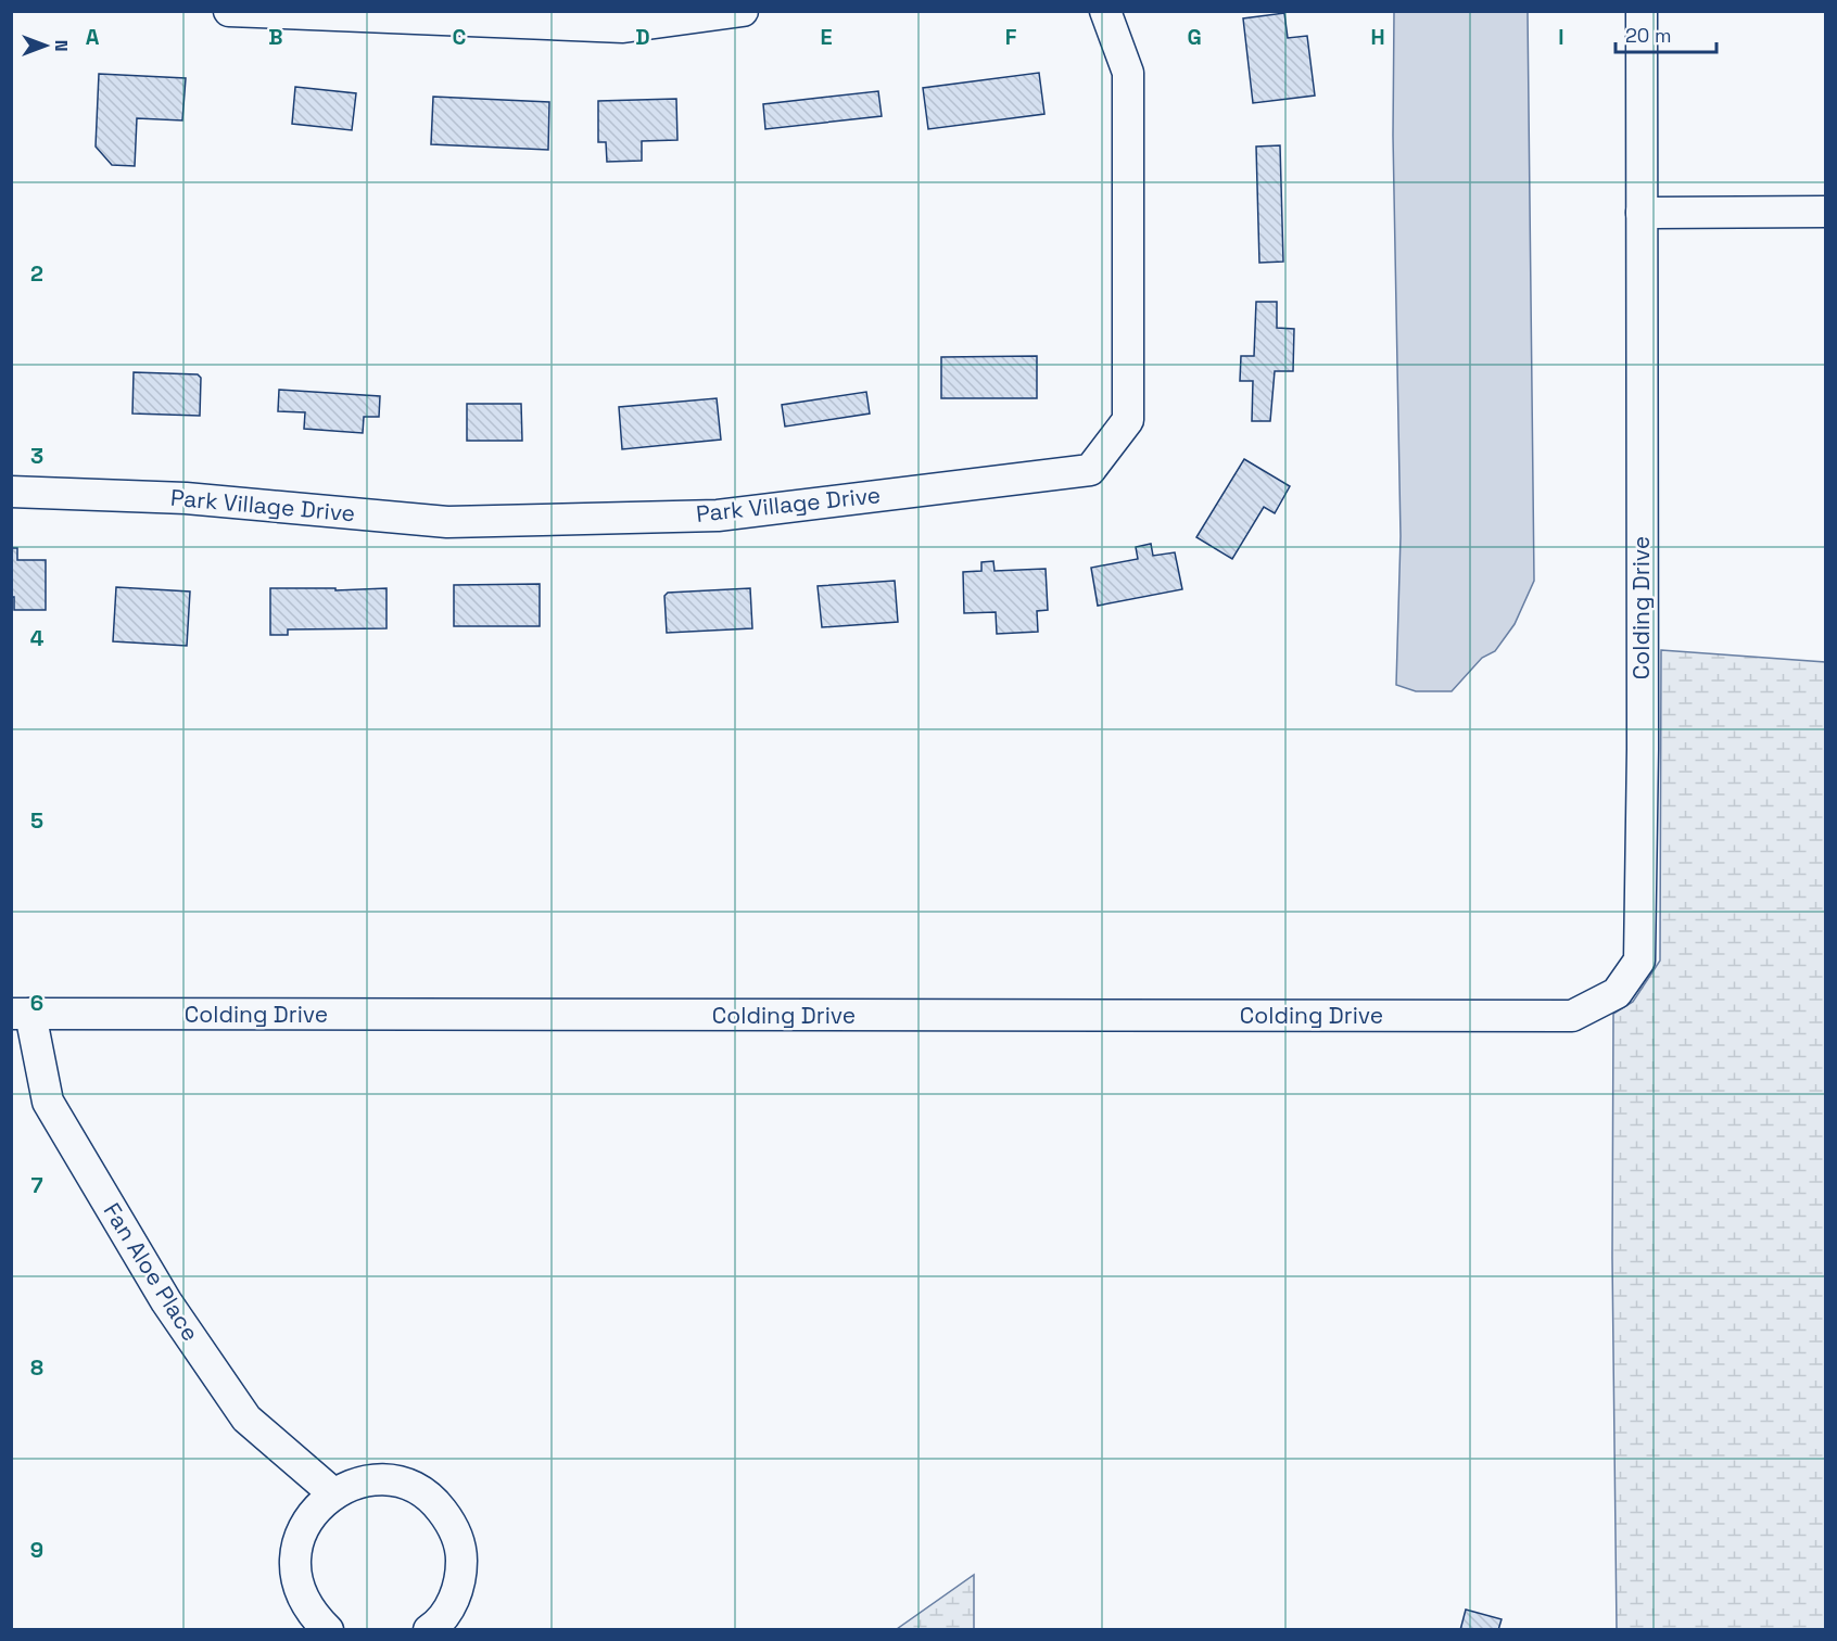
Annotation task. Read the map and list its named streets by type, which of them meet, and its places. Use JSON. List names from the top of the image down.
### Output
{
  "streets": {
    "street": ["Park Village Drive", "Colding Drive", "Fan Aloe Place"]
  },
  "crossings": [
    ["Colding Drive", "Fan Aloe Place"]
  ],
  "scale_bar": "20 m",
  "north": "right",
  "grid": {
    "columns": [
      "A",
      "B",
      "C",
      "D",
      "E",
      "F",
      "G",
      "H",
      "I"
    ],
    "rows": [
      "2",
      "3",
      "4",
      "5",
      "6",
      "7",
      "8",
      "9"
    ]
  }
}
